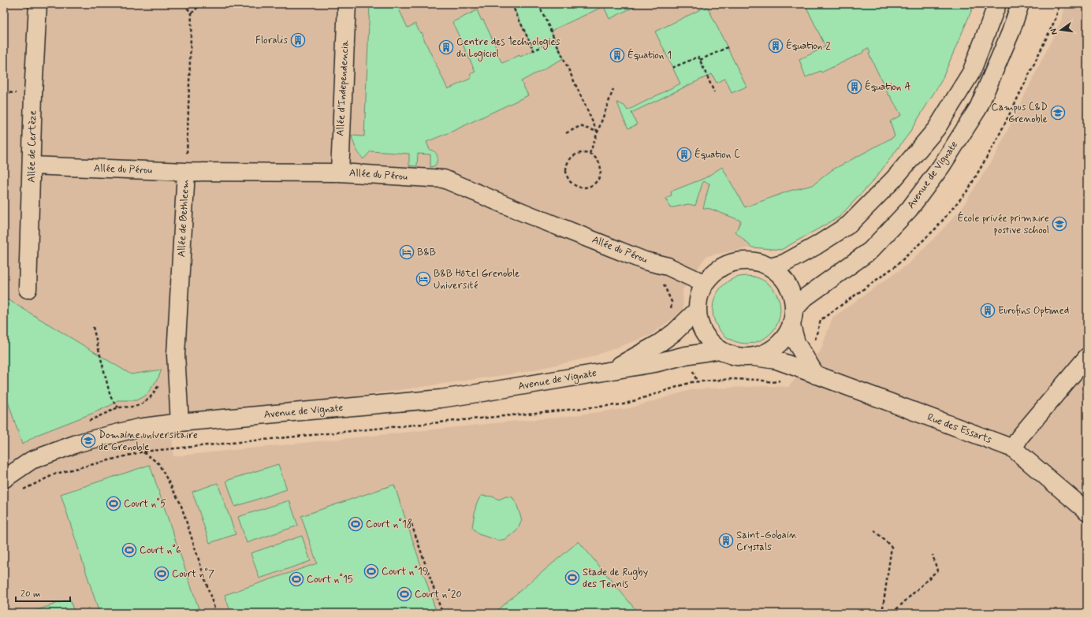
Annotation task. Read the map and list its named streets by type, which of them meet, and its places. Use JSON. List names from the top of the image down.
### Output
{
  "streets": {
    "street": [
      "Allée d'Independencia",
      "Allée de Certèze",
      "Allée du Pérou",
      "Avenue de Vignate",
      "Allée de Bethleem",
      "Rue des Essarts"
    ]
  },
  "crossings": [
    ["Allée d'Independencia", "Allée du Pérou"],
    ["Allée de Certèze", "Allée du Pérou"],
    ["Allée du Pérou", "Avenue de Vignate"],
    ["Allée du Pérou", "Allée de Bethleem"],
    ["Allée du Pérou", "Rue des Essarts"],
    ["Avenue de Vignate", "Allée de Bethleem"],
    ["Avenue de Vignate", "Rue des Essarts"]
  ],
  "places": {
    "building": [
      "Floralis",
      "Équation 2",
      "Centre des Technologies du Logiciel",
      "Équation 1",
      "Équation A",
      "Équation C",
      "Eurofins Optimed",
      "Saint-Gobain Crystals"
    ],
    "school or university": ["Campus C&D Grenoble", "École privée primaire postive school", "Domaine universitaire de Grenoble"],
    "hotel": ["B&B", "B&B Hôtel Grenoble Université"],
    "sports": [
      "Court n°5",
      "Court n°18",
      "Court n°6",
      "Court n°19",
      "Court n°7",
      "Stade de Rugby des Tennis",
      "Court n°15",
      "Court n°20"
    ]
  },
  "scale_bar": "20 m",
  "north": "left"
}
